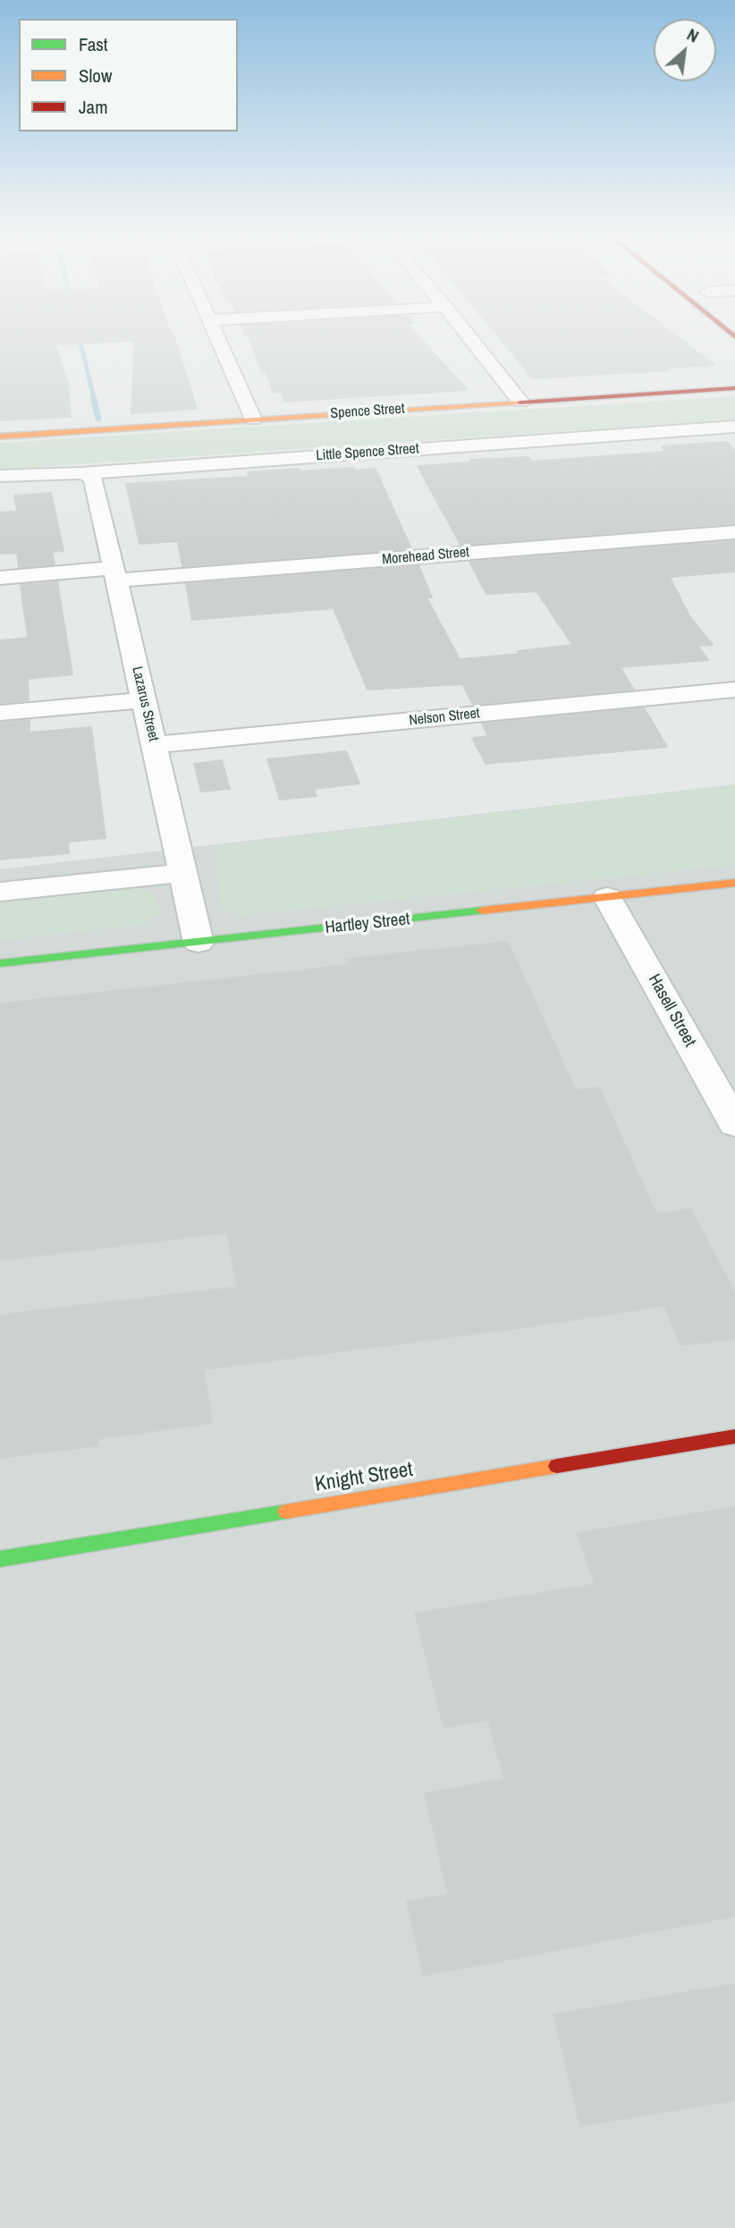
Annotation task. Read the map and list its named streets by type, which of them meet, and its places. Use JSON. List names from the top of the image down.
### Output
{
  "streets": {
    "street": [
      "Spence Street",
      "Little Spence Street",
      "Morehead Street",
      "Lazarus Street",
      "Nelson Street",
      "Hartley Street",
      "Hasell Street",
      "Knight Street"
    ]
  },
  "crossings": [
    ["Little Spence Street", "Lazarus Street"],
    ["Morehead Street", "Lazarus Street"],
    ["Lazarus Street", "Nelson Street"],
    ["Lazarus Street", "Hartley Street"],
    ["Hartley Street", "Hasell Street"]
  ],
  "legend": ["Fast", "Slow", "Jam"],
  "north": "top right"
}
